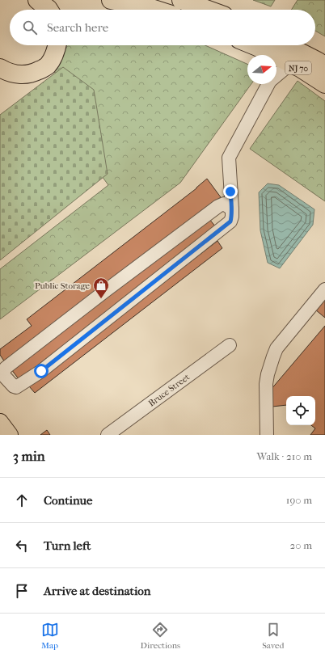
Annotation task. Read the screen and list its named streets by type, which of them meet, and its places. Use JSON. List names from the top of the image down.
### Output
{
  "streets": {
    "highway": ["NJ 70"],
    "street": ["Bruce Street"]
  },
  "places": {
    "shop": ["Public Storage"]
  },
  "north": "right",
  "page": {
    "search": "Search here",
    "heading": ["3 min", "Walk · 210 m"],
    "list": [
      ["Continue", "190 m"],
      ["Turn left", "20 m"],
      "Arrive at destination"
    ],
    "nav": ["Map", "Directions", "Saved"]
  }
}
